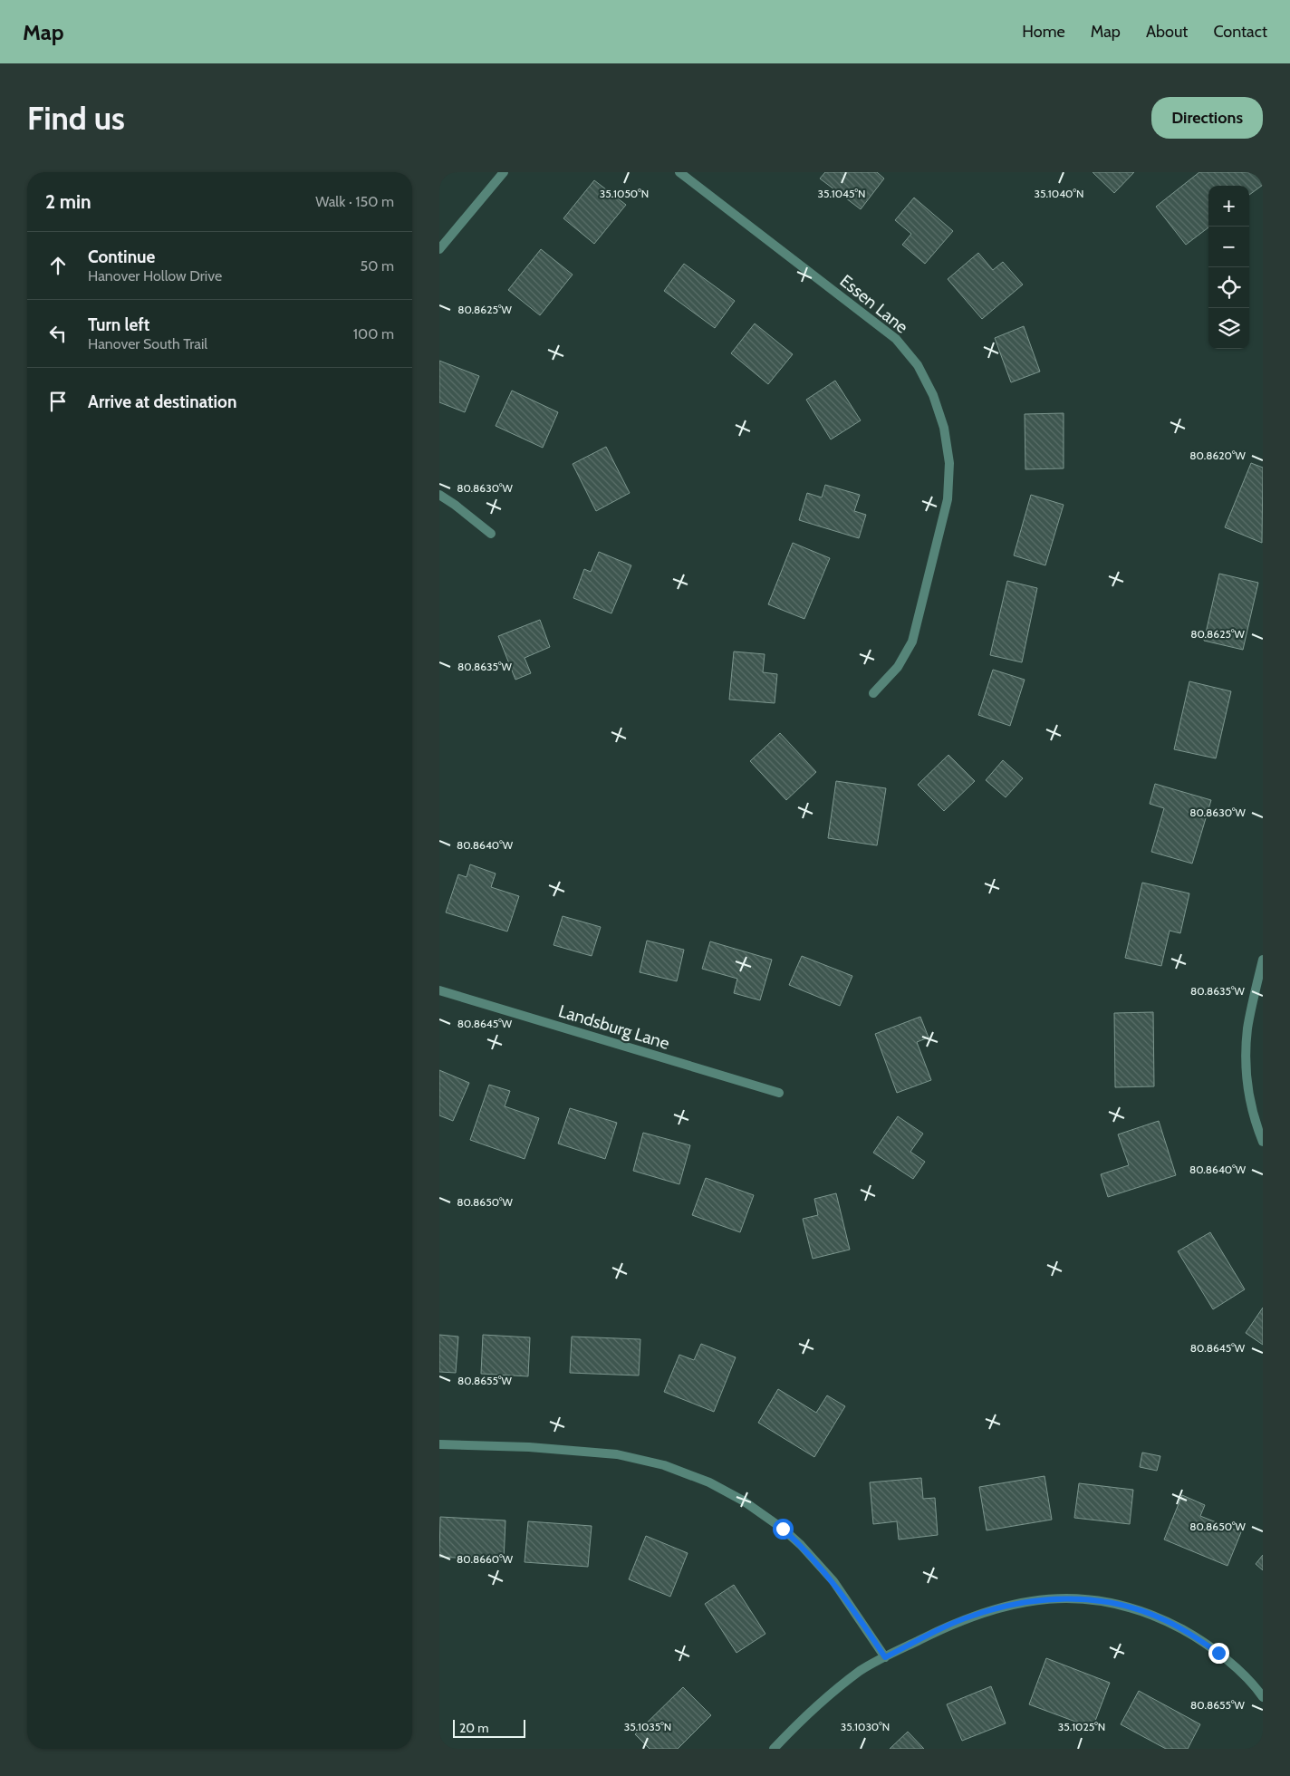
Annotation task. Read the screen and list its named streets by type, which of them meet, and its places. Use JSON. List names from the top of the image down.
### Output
{
  "streets": {
    "street": ["Essen Lane", "Landsburg Lane"]
  },
  "scale_bar": "20 m",
  "page": {
    "header": "Map",
    "nav": [
      "Home",
      "Map",
      "About",
      "Contact"
    ],
    "buttons": "Directions",
    "title": "Find us",
    "heading": ["2 min", "Walk · 150 m"],
    "map_buttons": ["+", "−"],
    "list": [
      ["Continue", "Hanover Hollow Drive", "50 m"],
      ["Turn left", "Hanover South Trail", "100 m"],
      "Arrive at destination"
    ],
    "scale": "20 m"
  },
  "coordinates": [
    "35.1050°N",
    "35.1045°N",
    "35.1040°N",
    "80.8625°W",
    "80.8620°W",
    "80.8630°W",
    "80.8635°W",
    "80.8640°W",
    "80.8645°W",
    "80.8650°W",
    "80.8655°W",
    "80.8660°W",
    "35.1035°N",
    "35.1030°N",
    "35.1025°N"
  ]
}
